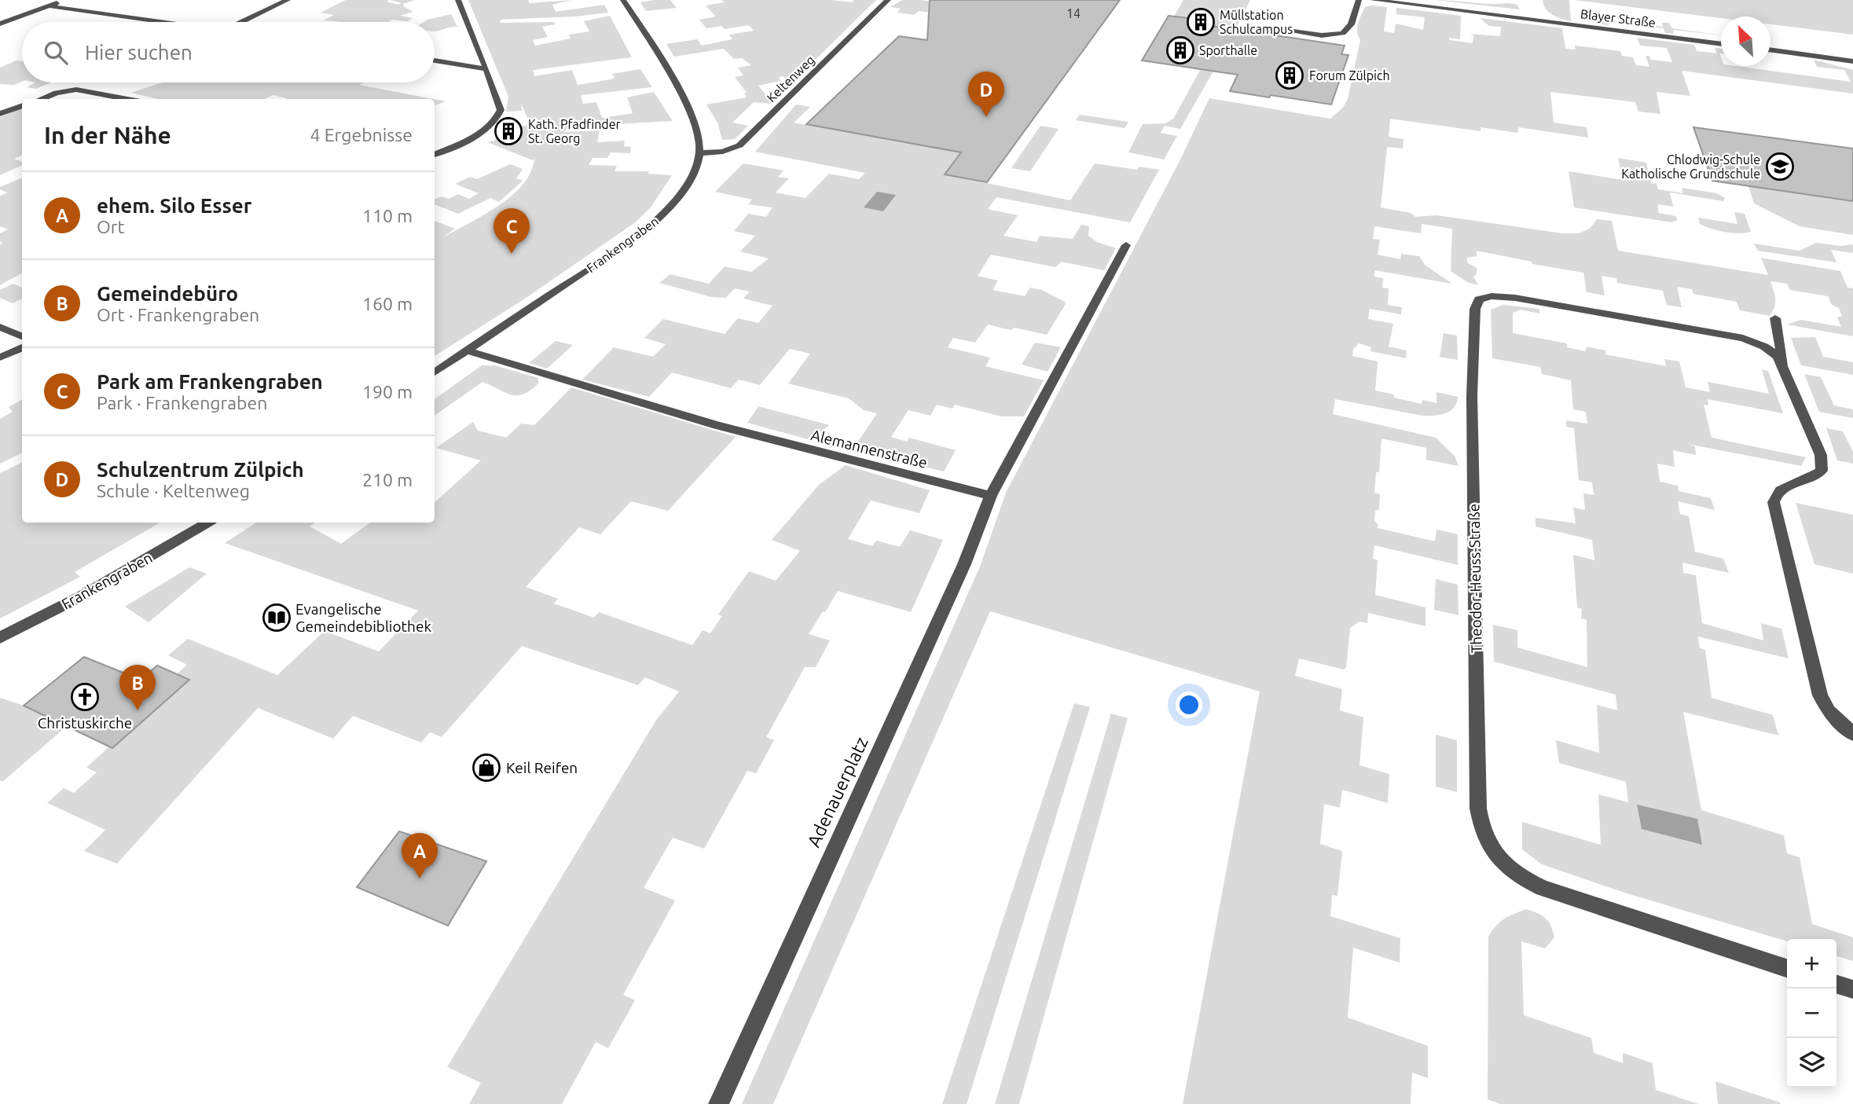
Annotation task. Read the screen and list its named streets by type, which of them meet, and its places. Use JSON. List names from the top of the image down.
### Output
{
  "streets": {
    "street": [
      "Blayer Straße",
      "Keltenweg",
      "Frankengraben",
      "Alemannenstraße",
      "Theodor-Heuss-Straße",
      "Adenauerplatz"
    ]
  },
  "crossings": [
    ["Keltenweg", "Frankengraben"],
    ["Frankengraben", "Alemannenstraße"],
    ["Alemannenstraße", "Adenauerplatz"]
  ],
  "places": {
    "building": [
      "Müllstation Schulcampus",
      "Sporthalle",
      "Forum Zülpich",
      "Kath. Pfadfinder St. Georg"
    ],
    "school or university": ["Chlodwig-Schule Katholische Grundschule"],
    "library": ["Evangelische Gemeindebibliothek"],
    "church": ["Christuskirche"],
    "shop": ["Keil Reifen"]
  },
  "house_numbers": ["14"],
  "north": "top left",
  "page": {
    "search": "Hier suchen",
    "pins": [
      "D",
      "C",
      "B",
      "A"
    ],
    "heading": ["In der Nähe", "4 Ergebnisse"],
    "list": [
      {
        "mark": "A",
        "name": "ehem. Silo Esser",
        "note": "Ort",
        "value": "110 m"
      },
      {
        "mark": "B",
        "name": "Gemeindebüro",
        "note": "Ort · Frankengraben",
        "value": "160 m"
      },
      {
        "mark": "C",
        "name": "Park am Frankengraben",
        "note": "Park · Frankengraben",
        "value": "190 m"
      },
      {
        "mark": "D",
        "name": "Schulzentrum Zülpich",
        "note": "Schule · Keltenweg",
        "value": "210 m"
      }
    ],
    "map_buttons": ["+", "−"]
  }
}
